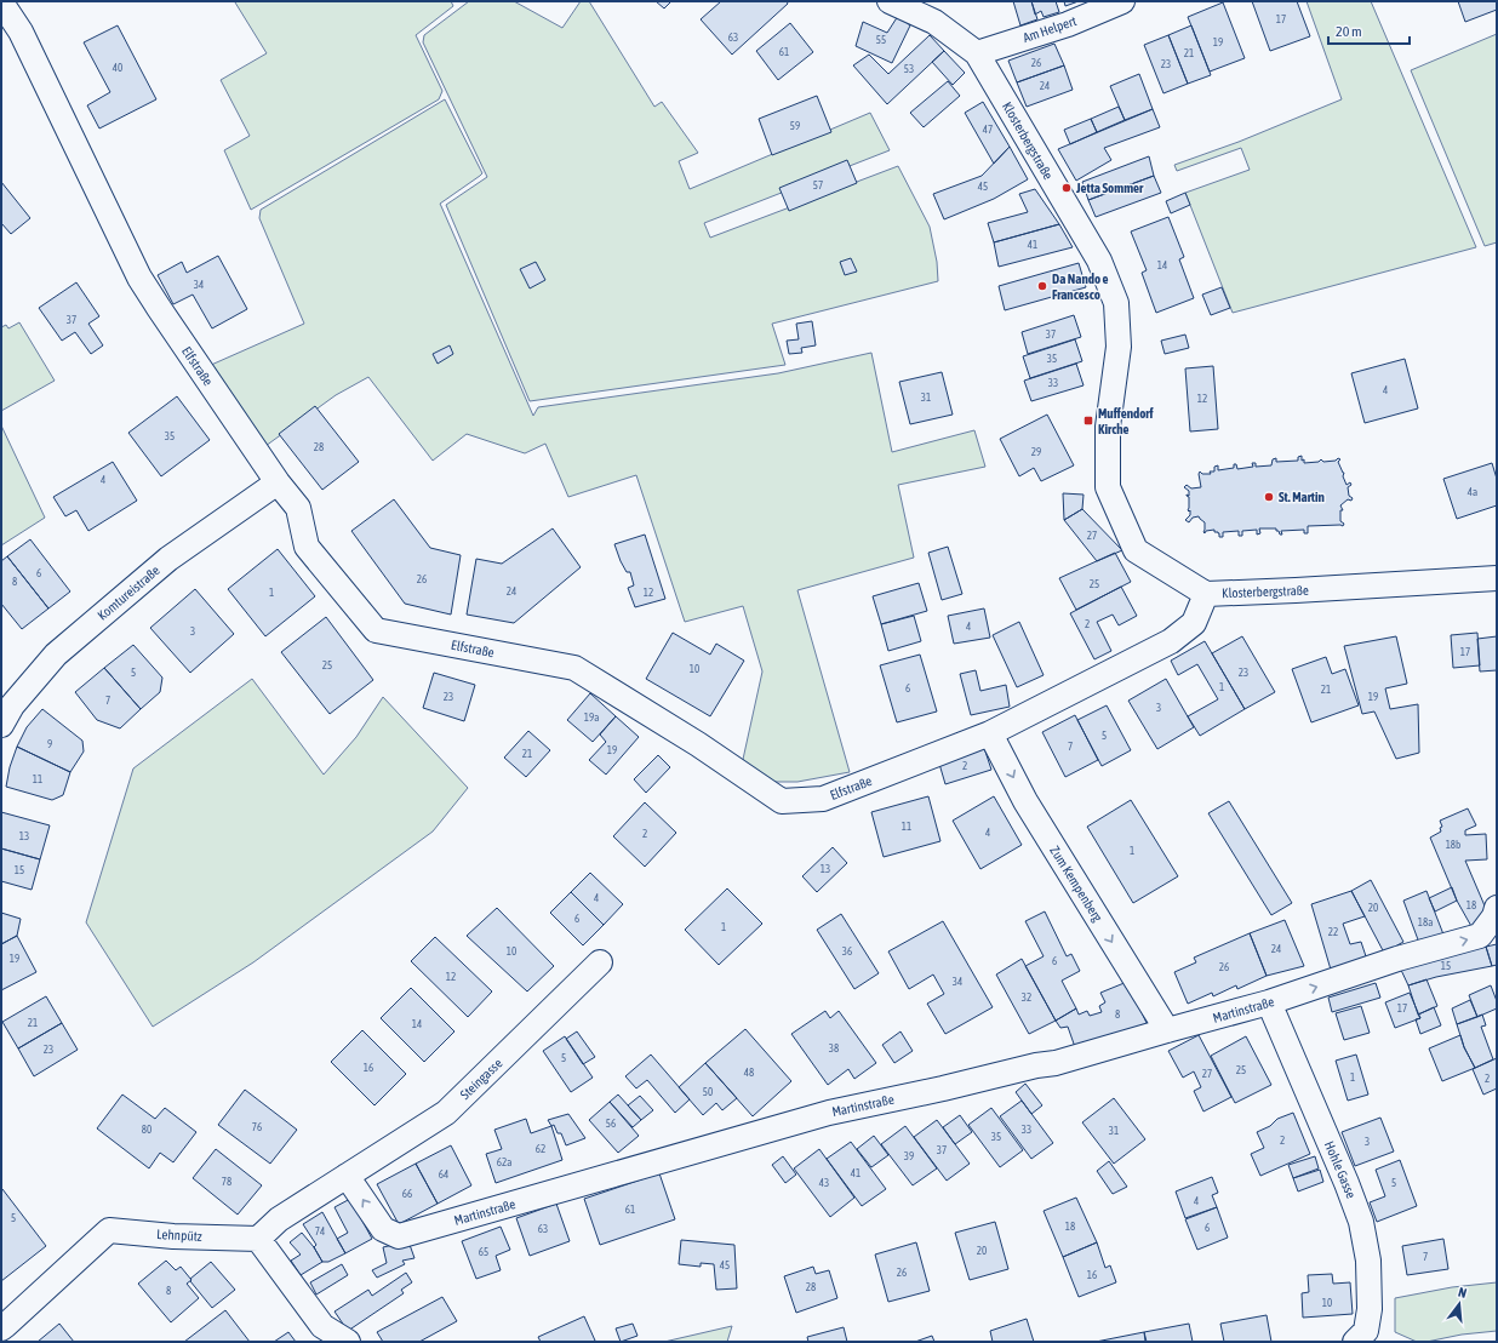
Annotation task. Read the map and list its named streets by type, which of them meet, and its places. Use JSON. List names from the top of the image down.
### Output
{
  "streets": {
    "street": [
      "Am Helpert",
      "Klosterbergstraße",
      "Elfstraße",
      "Komtureistraße",
      "Zum Kempenberg",
      "Martinstraße",
      "Steingasse",
      "Hohle Gasse",
      "Lehnpütz"
    ]
  },
  "crossings": [
    ["Am Helpert", "Klosterbergstraße"],
    ["Klosterbergstraße", "Elfstraße"],
    ["Elfstraße", "Komtureistraße"],
    ["Elfstraße", "Zum Kempenberg"],
    ["Zum Kempenberg", "Martinstraße"],
    ["Martinstraße", "Steingasse"],
    ["Martinstraße", "Hohle Gasse"]
  ],
  "one_way": ["Zum Kempenberg"],
  "places": {
    "other": ["Jetta Sommer", "Da Nando e Francesco", "St. Martin"],
    "transit": ["Muffendorf Kirche"]
  },
  "house_numbers": [
    "17",
    "63",
    "55",
    "19",
    "61",
    "21",
    "26",
    "23",
    "40",
    "53",
    "24",
    "59",
    "47",
    "57",
    "45",
    "41",
    "14",
    "34",
    "37",
    "37",
    "35",
    "33",
    "4",
    "31",
    "12",
    "35",
    "28",
    "29",
    "4",
    "4a",
    "27",
    "6",
    "26",
    "8",
    "25",
    "24",
    "1",
    "12",
    "2",
    "4",
    "3",
    "17",
    "25",
    "10",
    "5",
    "23",
    "1",
    "6",
    "21",
    "23",
    "19",
    "7",
    "3",
    "19a",
    "5",
    "9",
    "7",
    "19",
    "21",
    "2",
    "11",
    "11",
    "4",
    "2",
    "13",
    "18b",
    "1",
    "13",
    "15",
    "4",
    "18",
    "20",
    "6",
    "18a",
    "1",
    "22",
    "24",
    "10",
    "36",
    "19",
    "6",
    "15",
    "26",
    "12",
    "34",
    "32",
    "17",
    "8",
    "21",
    "14",
    "38",
    "23",
    "5",
    "16",
    "25",
    "48",
    "27",
    "1",
    "2",
    "50",
    "56",
    "76",
    "80",
    "33",
    "31",
    "35",
    "2",
    "3",
    "62",
    "37",
    "39",
    "62a",
    "41",
    "64",
    "78",
    "43",
    "5",
    "66",
    "4",
    "61",
    "5",
    "18",
    "6",
    "63",
    "74",
    "20",
    "65",
    "7",
    "45",
    "26",
    "16",
    "28",
    "8",
    "10"
  ],
  "scale_bar": "20 m",
  "north": "top"
}
